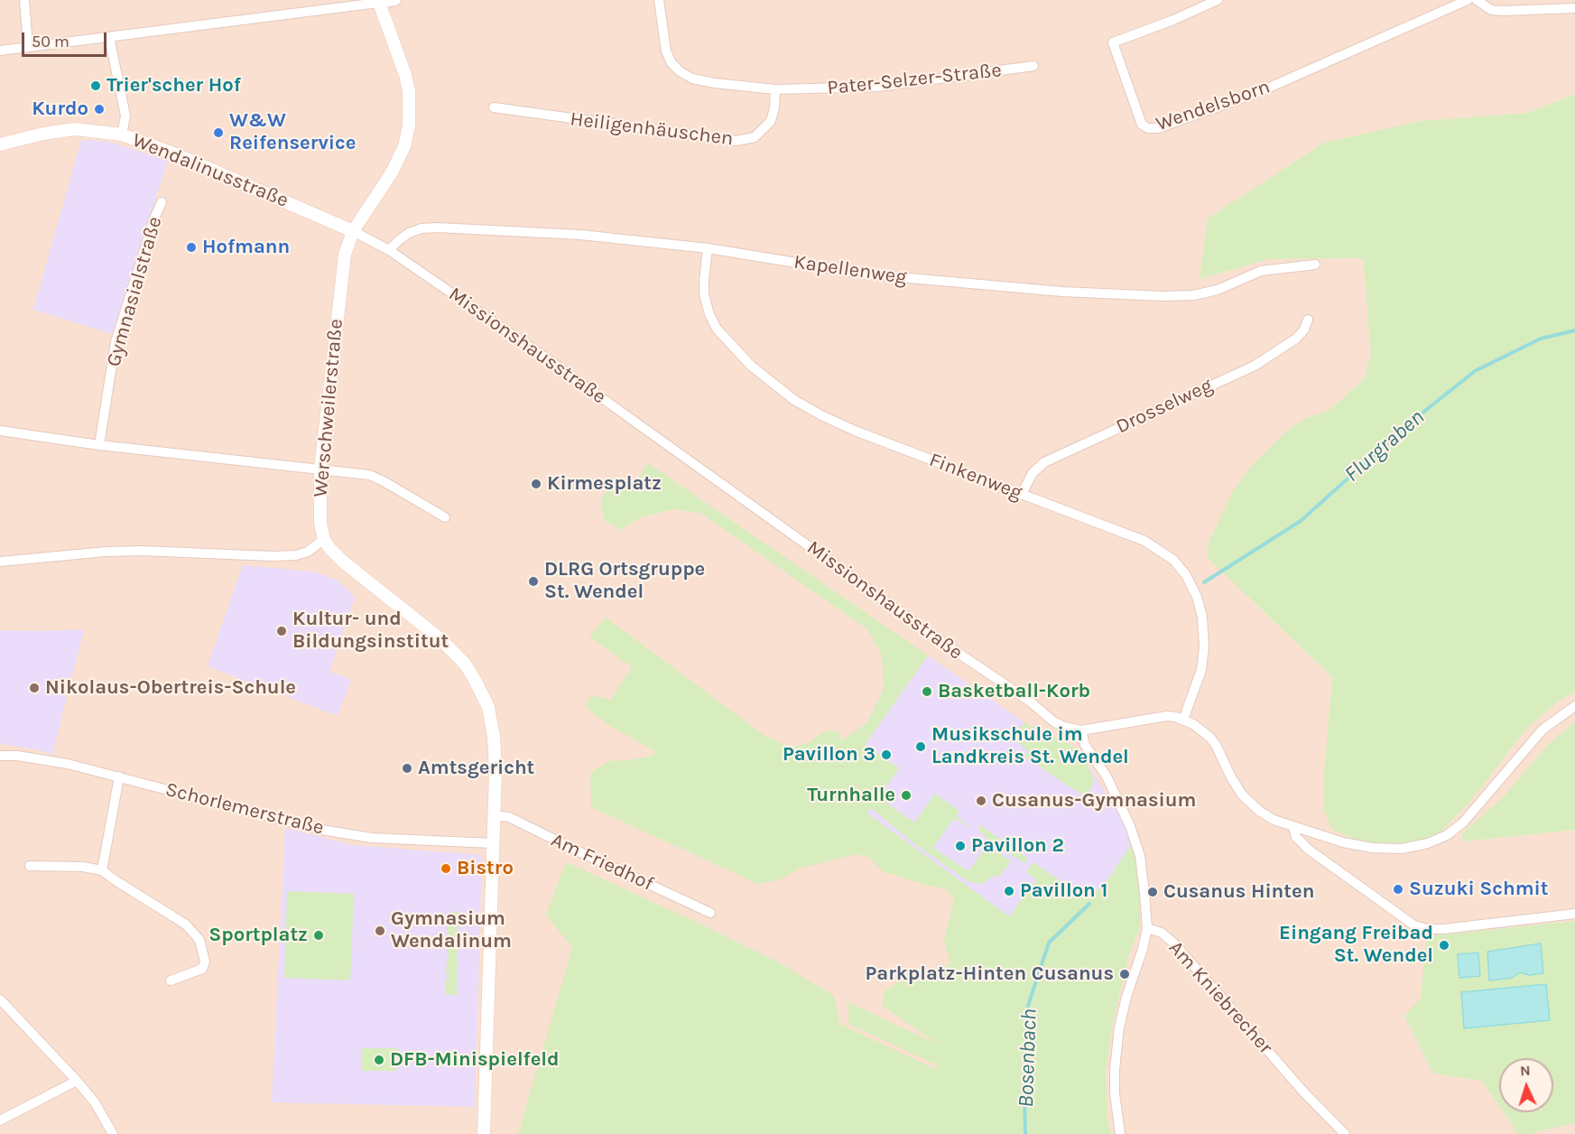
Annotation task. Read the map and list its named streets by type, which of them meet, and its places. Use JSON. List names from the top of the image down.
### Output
{
  "streets": {
    "main road": ["Wendalinusstraße", "Werschweilerstraße"],
    "street": [
      "Pater-Selzer-Straße",
      "Wendelsborn",
      "Heiligenhäuschen",
      "Kapellenweg",
      "Gymnasialstraße",
      "Missionshausstraße",
      "Drosselweg",
      "Finkenweg",
      "Schorlemerstraße",
      "Am Friedhof",
      "Am Kniebrecher"
    ]
  },
  "crossings": [
    ["Pater-Selzer-Straße", "Heiligenhäuschen"],
    ["Wendalinusstraße", "Missionshausstraße"],
    ["Wendalinusstraße", "Werschweilerstraße"],
    ["Kapellenweg", "Missionshausstraße"],
    ["Kapellenweg", "Finkenweg"],
    ["Missionshausstraße", "Werschweilerstraße"],
    ["Missionshausstraße", "Finkenweg"],
    ["Missionshausstraße", "Am Kniebrecher"],
    ["Drosselweg", "Finkenweg"],
    ["Werschweilerstraße", "Schorlemerstraße"],
    ["Werschweilerstraße", "Am Friedhof"]
  ],
  "water": ["Flurgraben", "Bosenbach"],
  "places": [
    "Trier'scher Hof",
    "Kurdo",
    "W&W Reifenservice",
    "Hofmann",
    "Kirmesplatz",
    "DLRG Ortsgruppe St. Wendel",
    "Kultur- und Bildungsinstitut",
    "Nikolaus-Obertreis-Schule",
    "Basketball-Korb",
    "Musikschule im Landkreis St. Wendel",
    "Pavillon 3",
    "Amtsgericht",
    "Turnhalle",
    "Cusanus-Gymnasium",
    "Pavillon 2",
    "Bistro",
    "Suzuki Schmit",
    "Pavillon 1",
    "Cusanus Hinten",
    "Gymnasium Wendalinum",
    "Sportplatz",
    "Eingang Freibad St. Wendel",
    "Parkplatz-Hinten Cusanus",
    "DFB-Minispielfeld"
  ],
  "scale_bar": "50 m",
  "north": "top"
}
